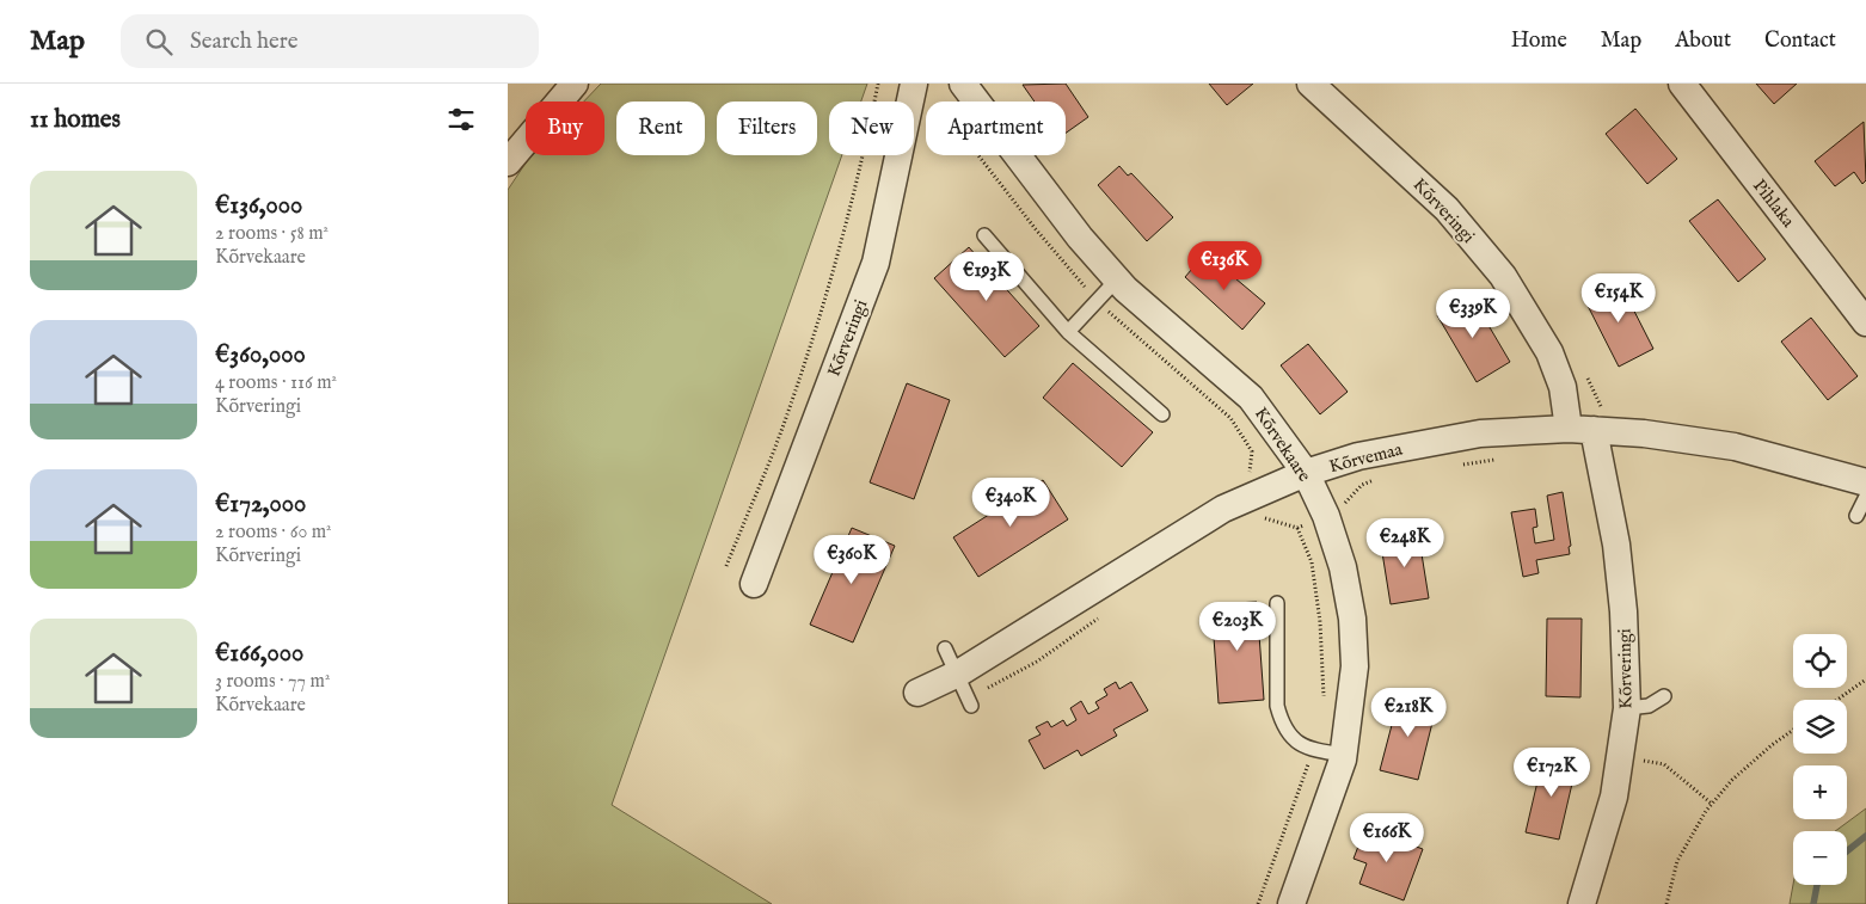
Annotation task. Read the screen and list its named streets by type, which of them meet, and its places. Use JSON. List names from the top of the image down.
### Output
{
  "streets": {
    "street": [
      "Pihlaka",
      "Kõrveringi",
      "Kõrvekaare",
      "Kõrvemaa"
    ]
  },
  "crossings": [
    ["Kõrveringi", "Kõrvemaa"],
    ["Kõrvekaare", "Kõrvemaa"]
  ],
  "page": {
    "header": "Map",
    "search": "Search here",
    "nav": [
      "Home",
      "Map",
      "About",
      "Contact"
    ],
    "heading": "11 homes",
    "chip": [
      "Buy",
      "Rent",
      "Filters",
      "New",
      "Apartment"
    ],
    "list": [
      {
        "name": "€136,000",
        "note": "2 rooms · 58 m² · Kõrvekaare"
      },
      {
        "name": "€360,000",
        "note": "4 rooms · 116 m² · Kõrveringi"
      },
      {
        "name": "€172,000",
        "note": "2 rooms · 60 m² · Kõrveringi"
      },
      {
        "name": "€166,000",
        "note": "3 rooms · 77 m² · Kõrvekaare"
      }
    ],
    "price": [
      "€136K",
      "€193K",
      "€154K",
      "€339K",
      "€340K",
      "€248K",
      "€360K",
      "€203K",
      "€218K",
      "€172K",
      "€166K"
    ],
    "map_buttons": ["+", "−"]
  }
}
